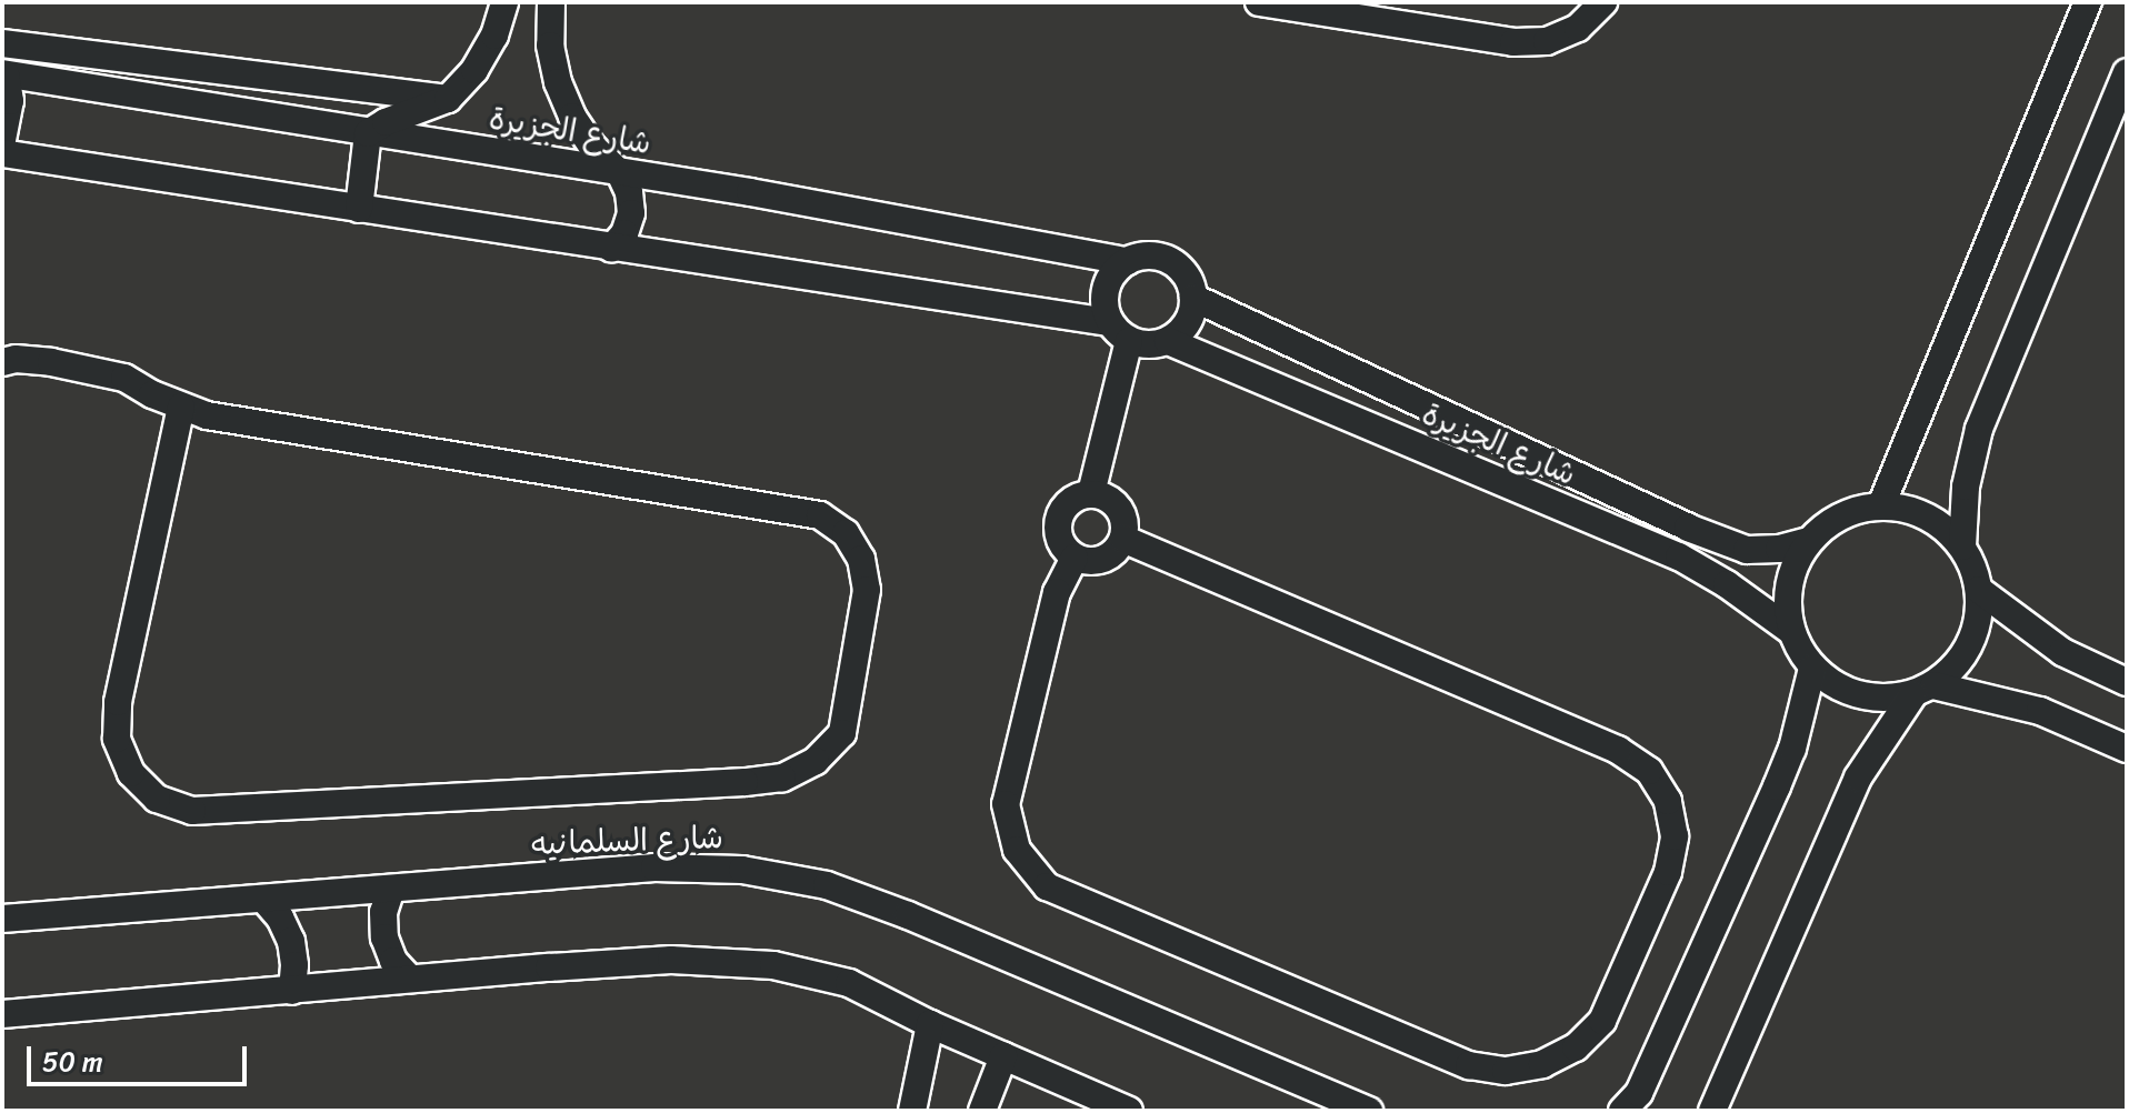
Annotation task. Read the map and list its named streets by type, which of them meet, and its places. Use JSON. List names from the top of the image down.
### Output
{
  "streets": {
    "street": ["شارع الجزيرة", "شارع السلمانيه"]
  },
  "scale_bar": "50 m"
}
